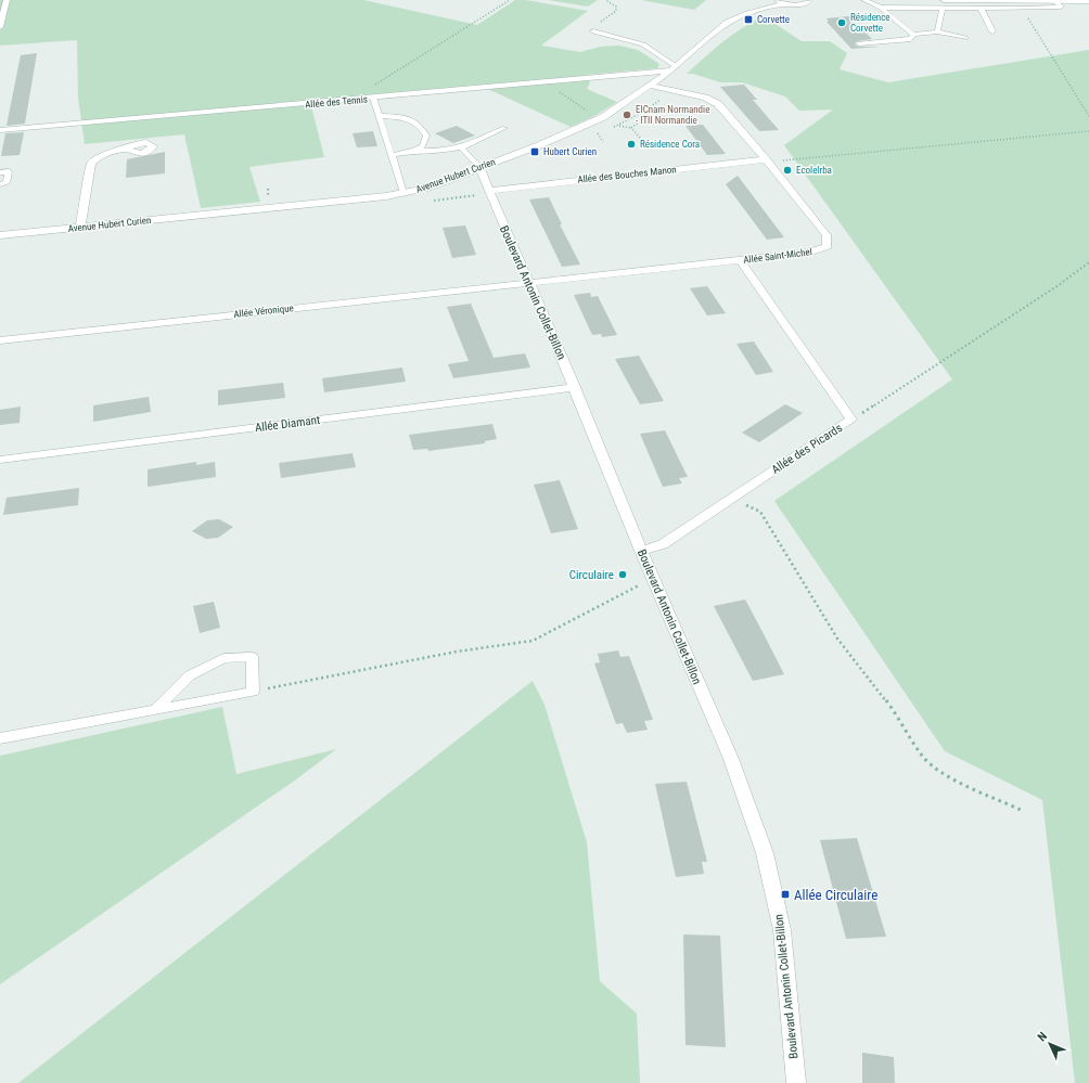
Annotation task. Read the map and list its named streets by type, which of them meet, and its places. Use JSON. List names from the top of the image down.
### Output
{
  "streets": {
    "street": [
      "Allée des Tennis",
      "Allée des Bouches Manon",
      "Avenue Hubert Curien",
      "Allée Saint-Michel",
      "Boulevard Antonin Collet-Billon",
      "Allée Véronique",
      "Allée Diamant",
      "Allée des Picards"
    ]
  },
  "crossings": [
    ["Allée des Tennis", "Avenue Hubert Curien"],
    ["Allée des Bouches Manon", "Allée Saint-Michel"],
    ["Allée des Bouches Manon", "Boulevard Antonin Collet-Billon"],
    ["Avenue Hubert Curien", "Allée Saint-Michel"],
    ["Avenue Hubert Curien", "Boulevard Antonin Collet-Billon"],
    ["Allée Saint-Michel", "Boulevard Antonin Collet-Billon"],
    ["Allée Saint-Michel", "Allée Véronique"],
    ["Allée Saint-Michel", "Allée des Picards"],
    ["Boulevard Antonin Collet-Billon", "Allée Véronique"],
    ["Boulevard Antonin Collet-Billon", "Allée Diamant"],
    ["Boulevard Antonin Collet-Billon", "Allée des Picards"]
  ],
  "places": {
    "transit": ["Corvette", "Hubert Curien", "Allée Circulaire"],
    "other": [
      "Résidence Corvette",
      "EICnam Normandie - ITII Normandie",
      "Résidence Cora",
      "Ecolelrba",
      "Circulaire"
    ]
  },
  "north": "top left"
}
